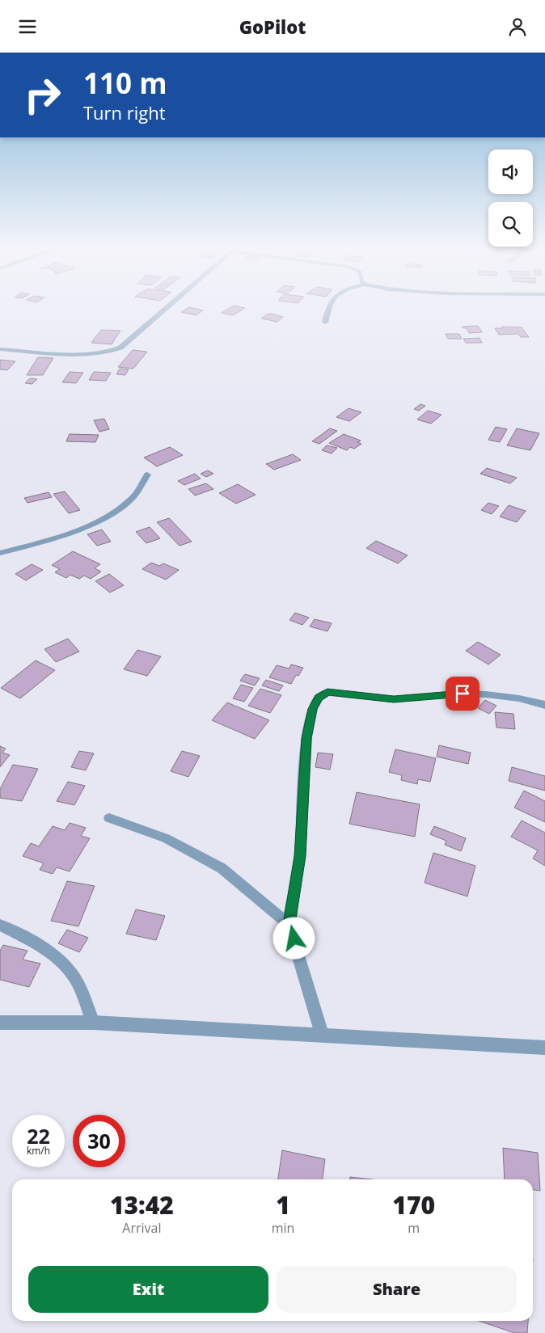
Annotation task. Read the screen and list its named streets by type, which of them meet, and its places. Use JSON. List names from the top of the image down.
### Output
{
  "page": {
    "header": "GoPilot",
    "turn": ["110 m", "Turn right"],
    "speed": "22 km/h",
    "limit": "30",
    "eta": [
      "13:42",
      "Arrival",
      "1",
      "min",
      "170",
      "m"
    ],
    "buttons": ["Exit", "Share"]
  }
}
